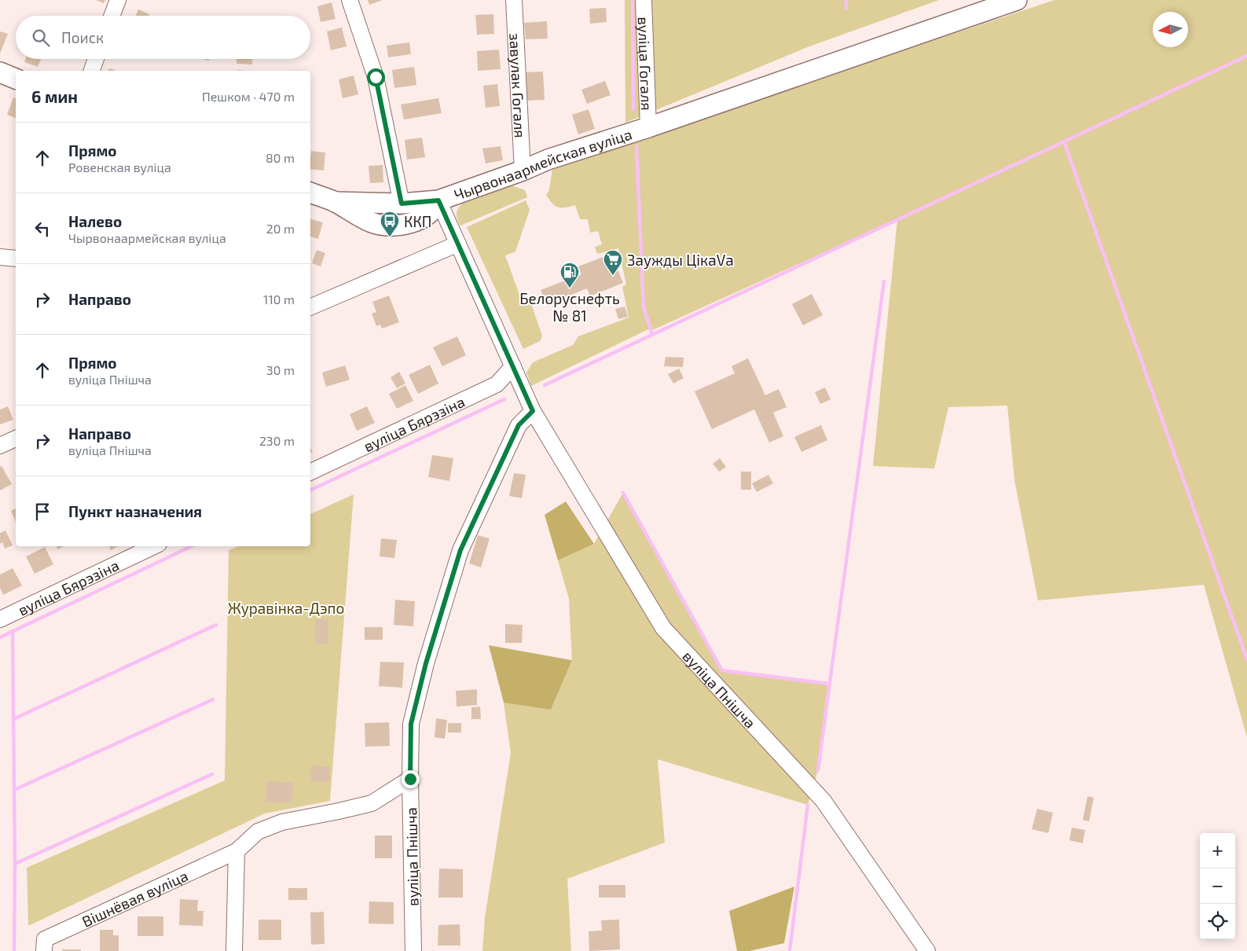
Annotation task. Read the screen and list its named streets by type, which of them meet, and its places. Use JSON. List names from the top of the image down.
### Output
{
  "streets": {
    "main road": ["Чырвонаармейская вуліца"],
    "street": [
      "вуліца Гогаля",
      "завулак Гогаля",
      "вуліца Бярэзіна",
      "вуліца Пнішча",
      "Вішнёвая вуліца"
    ]
  },
  "crossings": [
    ["вуліца Гогаля", "Чырвонаармейская вуліца"],
    ["завулак Гогаля", "Чырвонаармейская вуліца"],
    ["Чырвонаармейская вуліца", "вуліца Пнішча"],
    ["вуліца Бярэзіна", "вуліца Пнішча"]
  ],
  "parks": ["Журавінка-Дэпо"],
  "places": {
    "bus stop": ["ККП"],
    "supermarket": ["Заужды ЦікаVа"],
    "fuel station": ["Белоруснефть № 81"]
  },
  "north": "left",
  "page": {
    "search": "Поиск",
    "heading": ["6 мин", "Пешком · 470 m"],
    "list": [
      ["Прямо", "Ровенская вуліца", "80 m"],
      ["Налево", "Чырвонаармейская вуліца", "20 m"],
      ["Направо", "110 m"],
      ["Прямо", "вуліца Пнішча", "30 m"],
      ["Направо", "вуліца Пнішча", "230 m"],
      "Пункт назначения"
    ],
    "map_buttons": ["+", "−"]
  }
}
